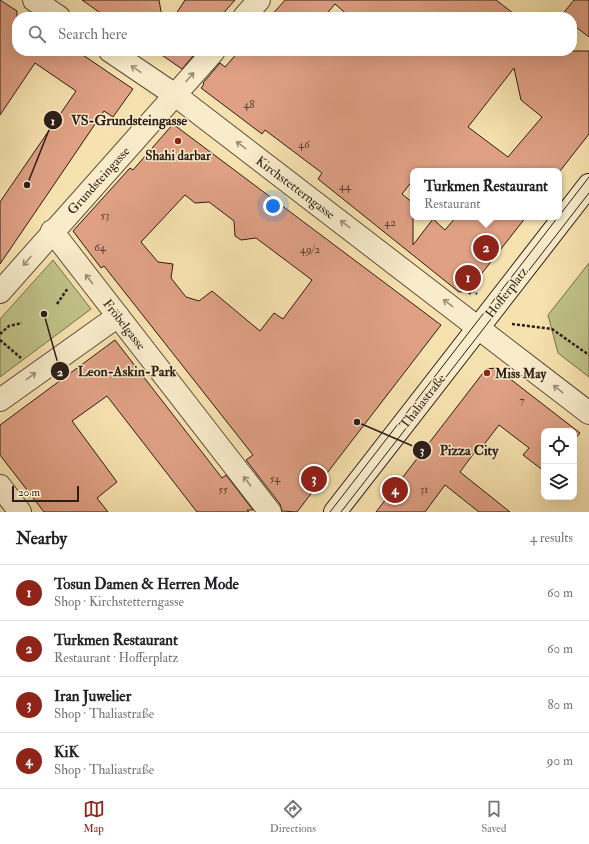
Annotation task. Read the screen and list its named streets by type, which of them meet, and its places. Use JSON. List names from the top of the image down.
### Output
{
  "streets": {
    "street": [
      "Grundsteingasse",
      "Kirchstetterngasse",
      "Hofferplatz",
      "Fröbelgasse",
      "Thaliastraße"
    ]
  },
  "crossings": [
    ["Grundsteingasse", "Kirchstetterngasse"],
    ["Grundsteingasse", "Fröbelgasse"],
    ["Kirchstetterngasse", "Hofferplatz"],
    ["Kirchstetterngasse", "Thaliastraße"],
    ["Hofferplatz", "Thaliastraße"]
  ],
  "one_way": ["Kirchstetterngasse", "Hofferplatz", "Fröbelgasse"],
  "places": [
    "Shahi darbar",
    "VS-Grundsteingasse",
    "Leon-Askin-Park",
    "Miss May",
    "Pizza City"
  ],
  "house_numbers": [
    "48",
    "46",
    "44",
    "53",
    "42",
    "64",
    "49/2",
    "7",
    "54",
    "55",
    "31"
  ],
  "scale_bar": "20 m",
  "page": {
    "search": "Search here",
    "popup": ["Turkmen Restaurant", "Restaurant"],
    "pins": [
      "2",
      "1",
      "3",
      "4"
    ],
    "scale": "20 m",
    "heading": ["Nearby", "4 results"],
    "list": [
      {
        "mark": "1",
        "name": "Tosun Damen & Herren Mode",
        "note": "Shop · Kirchstetterngasse",
        "value": "60 m"
      },
      {
        "mark": "2",
        "name": "Turkmen Restaurant",
        "note": "Restaurant · Hofferplatz",
        "value": "60 m"
      },
      {
        "mark": "3",
        "name": "Iran Juwelier",
        "note": "Shop · Thaliastraße",
        "value": "80 m"
      },
      {
        "mark": "4",
        "name": "KiK",
        "note": "Shop · Thaliastraße",
        "value": "90 m"
      }
    ],
    "nav": ["Map", "Directions", "Saved"]
  }
}
